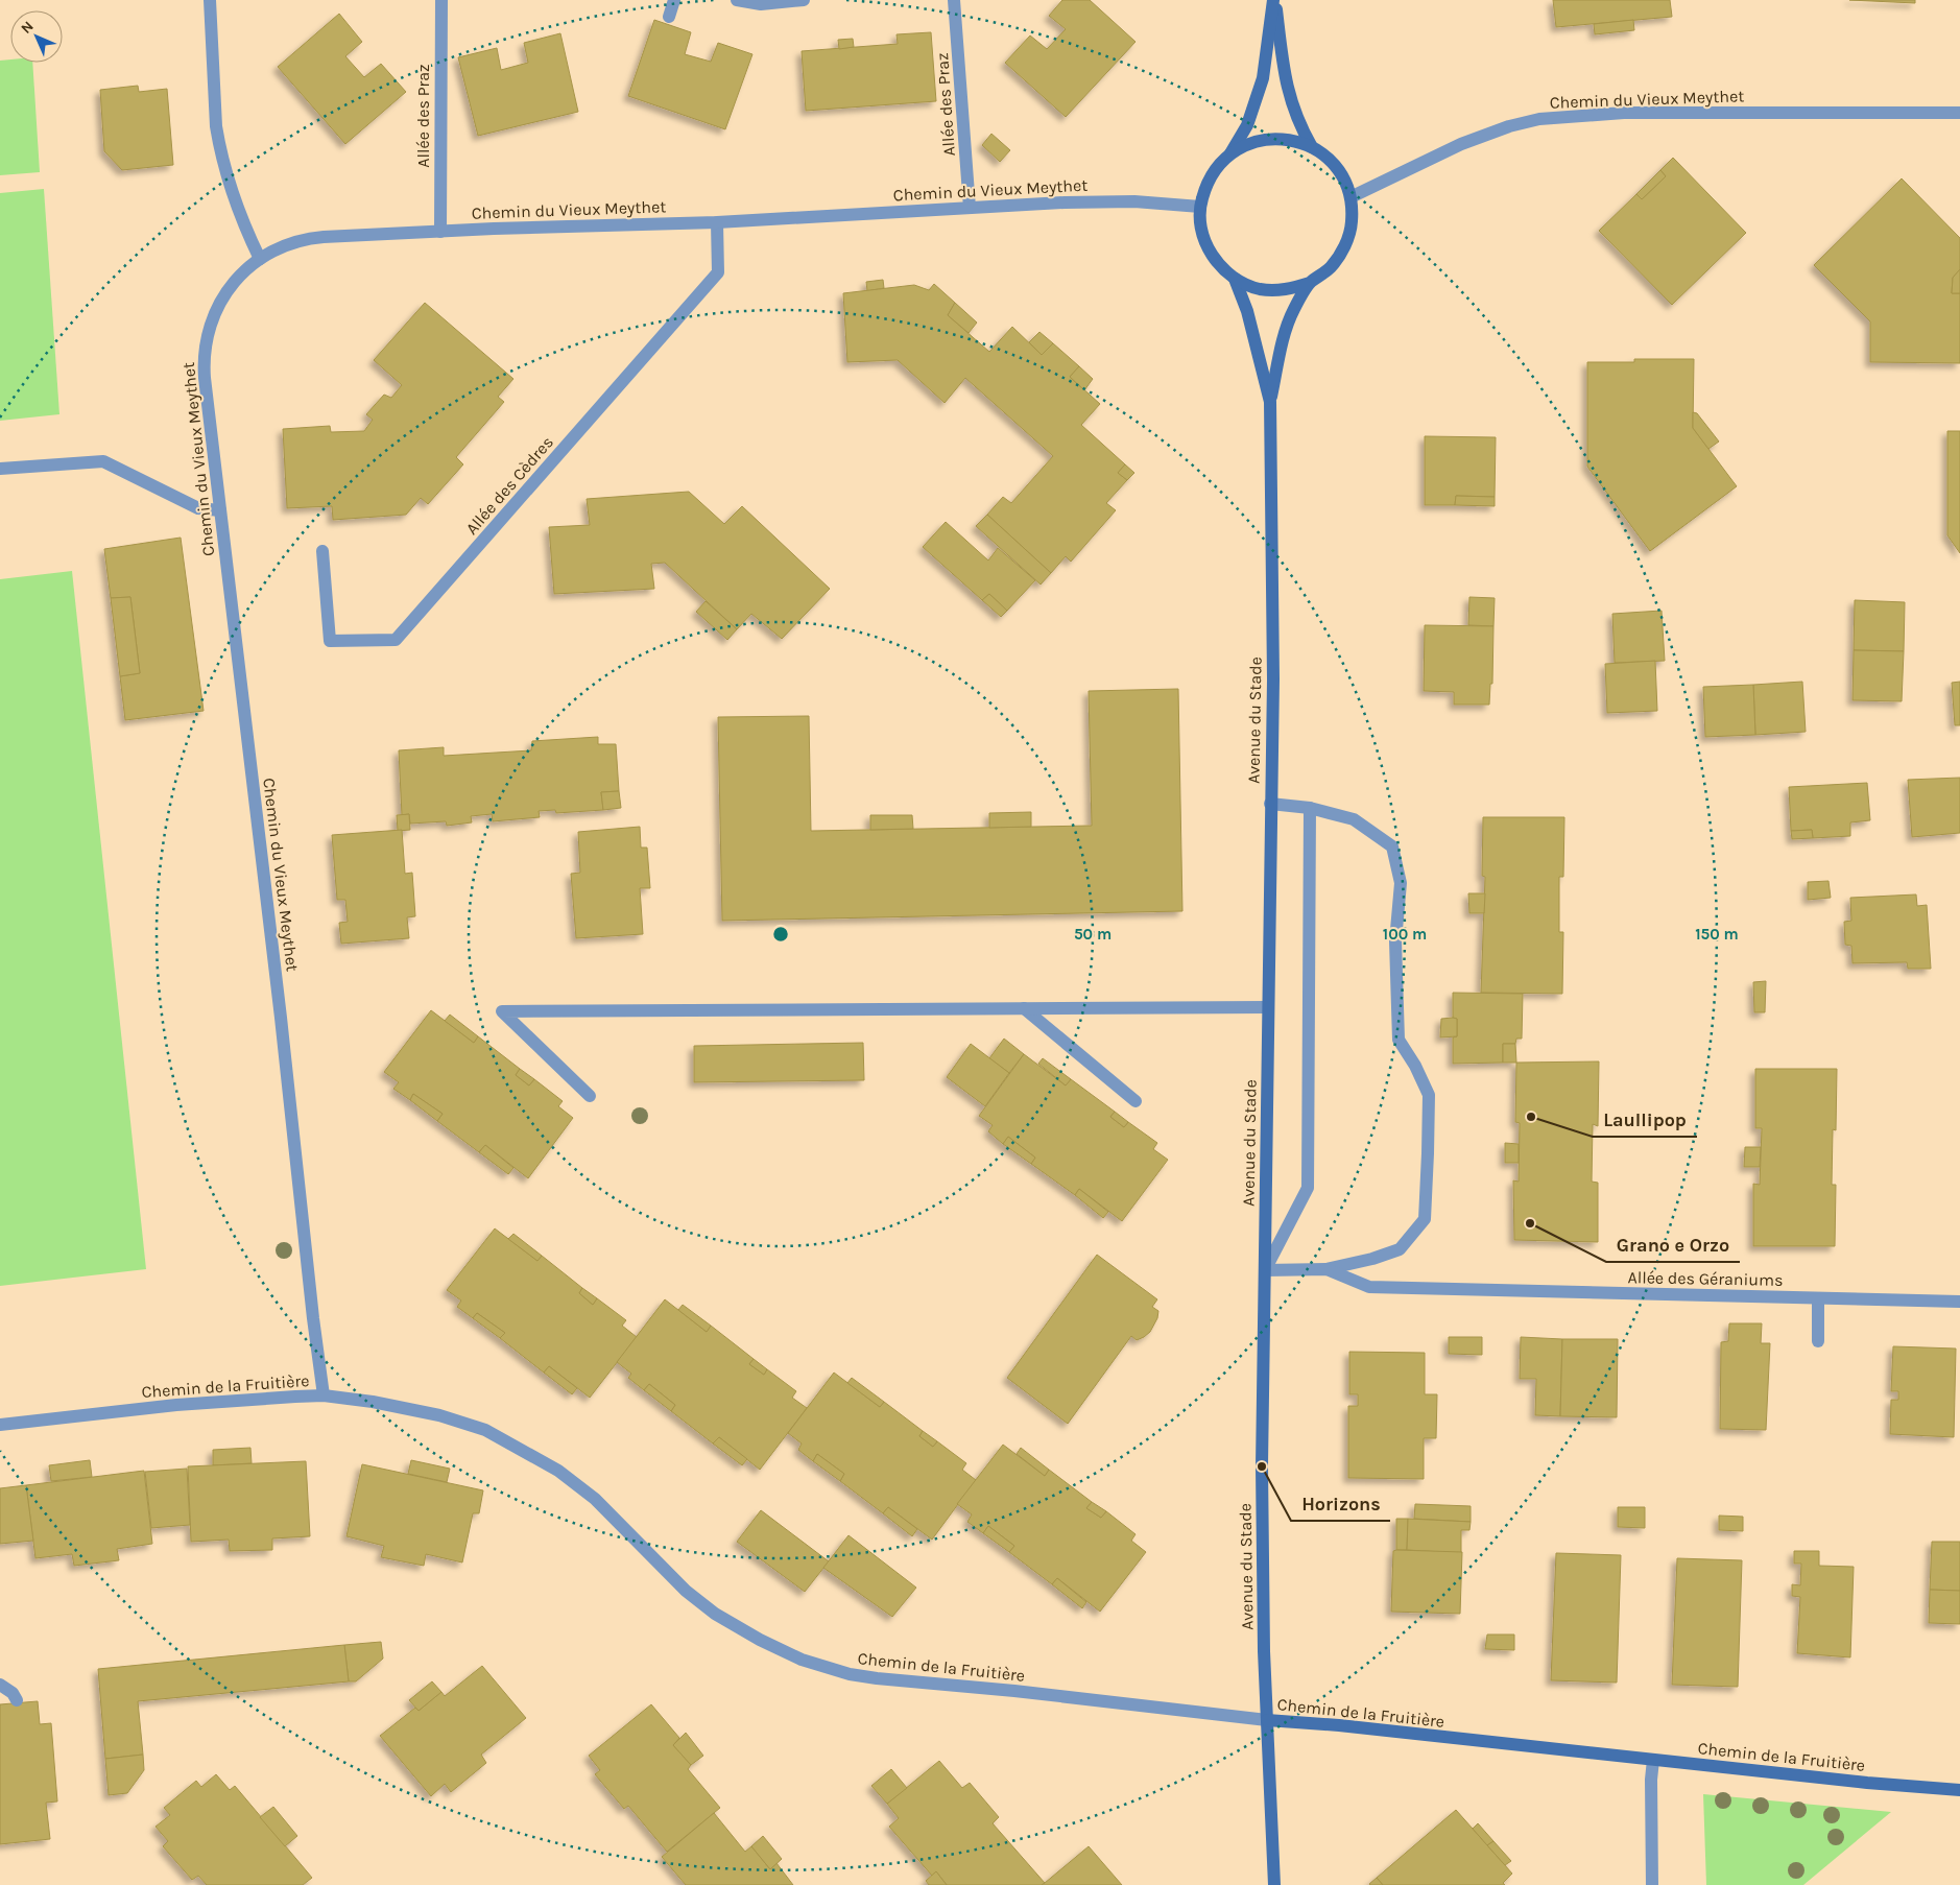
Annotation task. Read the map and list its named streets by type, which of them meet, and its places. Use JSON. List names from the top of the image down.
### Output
{
  "streets": {
    "main road": ["Avenue du Stade", "Chemin de la Fruitière"],
    "street": [
      "Chemin du Vieux Meythet",
      "Allée des Praz",
      "Allée des Cèdres",
      "Allée des Géraniums"
    ]
  },
  "crossings": [
    ["Chemin du Vieux Meythet", "Allée des Praz"],
    ["Chemin du Vieux Meythet", "Allée des Cèdres"],
    ["Chemin du Vieux Meythet", "Avenue du Stade"],
    ["Chemin du Vieux Meythet", "Chemin de la Fruitière"],
    ["Avenue du Stade", "Allée des Géraniums"],
    ["Avenue du Stade", "Chemin de la Fruitière"]
  ],
  "places": ["Laullipop", "Grano e Orzo", "Horizons"],
  "north": "top left",
  "rings": ["50 m", "100 m", "150 m"]
}
